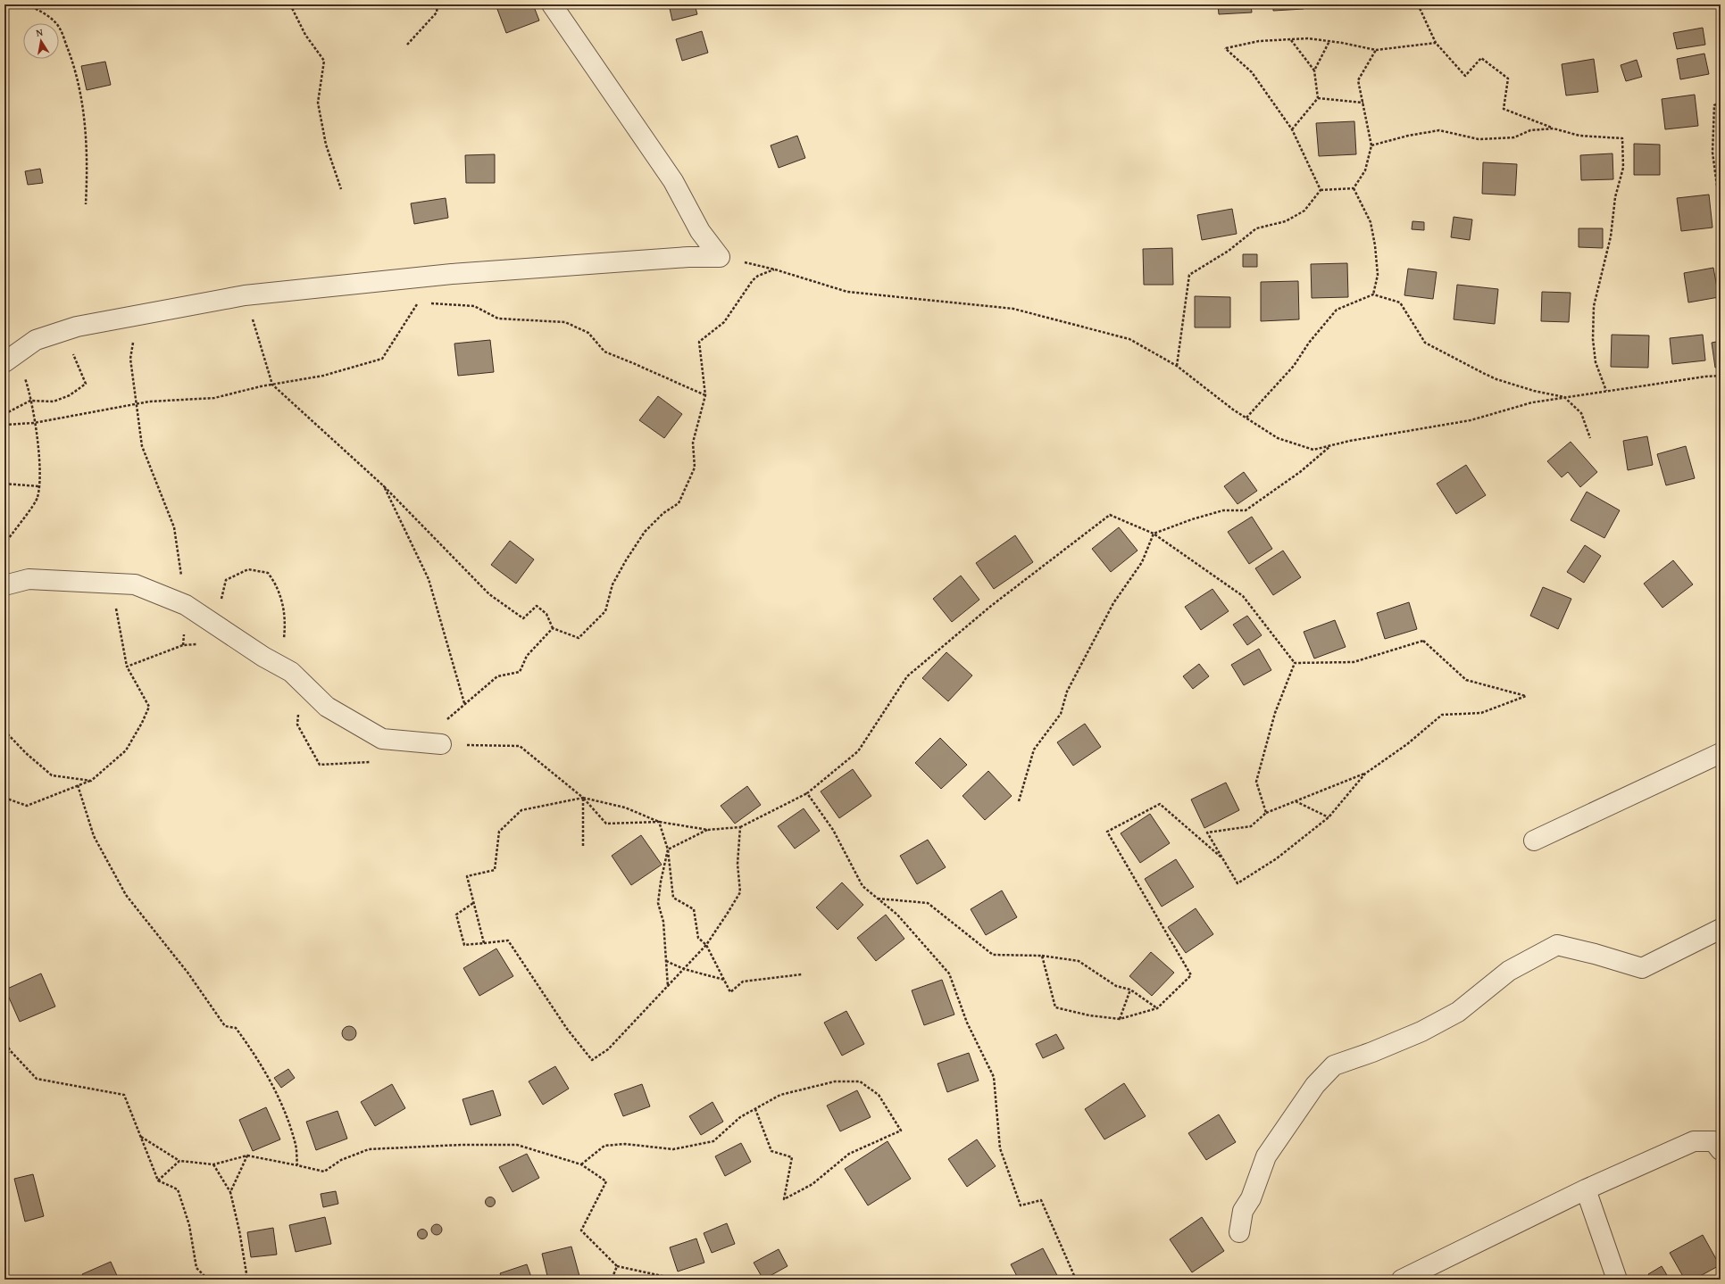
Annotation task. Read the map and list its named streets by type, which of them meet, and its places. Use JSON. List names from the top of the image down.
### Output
{
  "north": "top"
}
